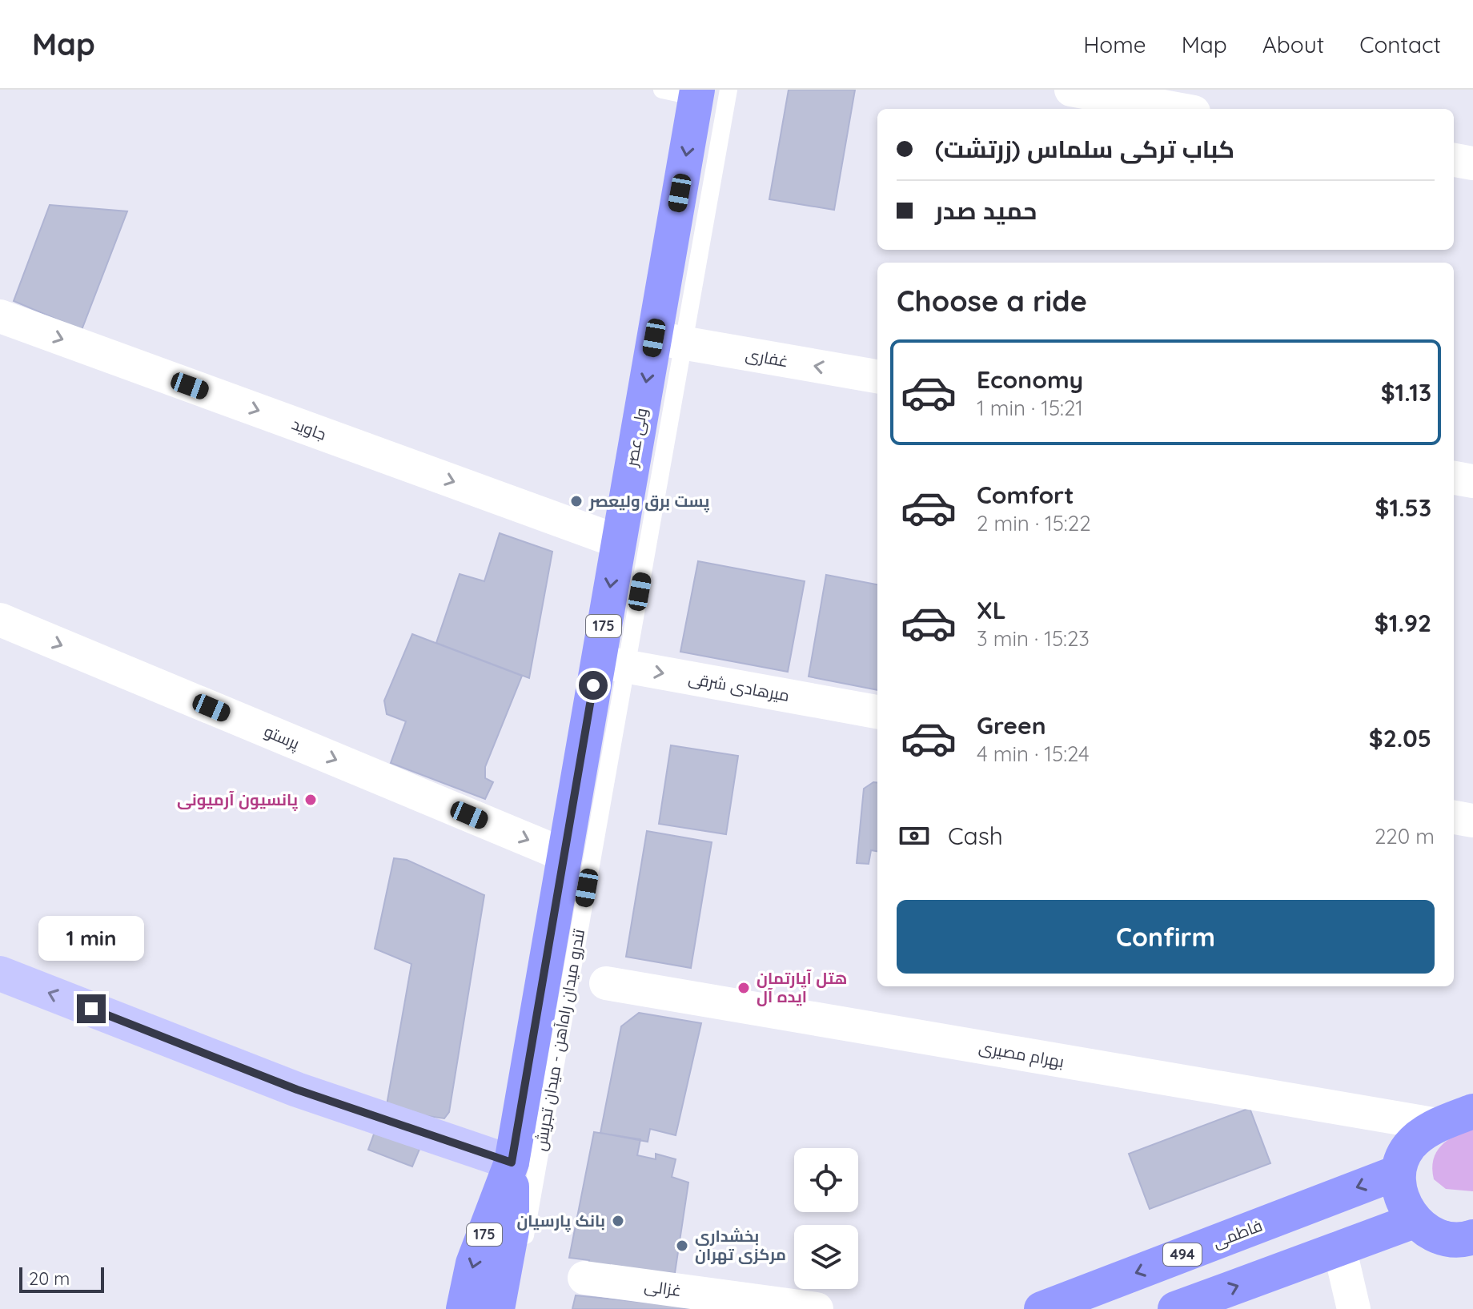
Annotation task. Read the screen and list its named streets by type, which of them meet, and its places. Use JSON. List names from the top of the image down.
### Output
{
  "streets": {
    "main road": [
      "ولی عصر",
      "175",
      "فاطمی",
      "494"
    ],
    "street": [
      "غفاری",
      "جاوید",
      "میرهادی شرقی",
      "پرستو",
      "بهرام مصیری",
      "غزالی"
    ],
    "lane": ["تندرو میدان راه‌آهن - میدان تجریش"]
  },
  "crossings": [
    ["غفاری", "ولی عصر"],
    ["غفاری", "تندرو میدان راه‌آهن - میدان تجریش"],
    ["جاوید", "ولی عصر"],
    ["ولی عصر", "میرهادی شرقی"],
    ["ولی عصر", "پرستو"],
    ["ولی عصر", "تندرو میدان راه‌آهن - میدان تجریش"],
    ["میرهادی شرقی", "تندرو میدان راه‌آهن - میدان تجریش"]
  ],
  "one_way": [
    "غفاری",
    "جاوید",
    "میرهادی شرقی",
    "پرستو"
  ],
  "places": [
    "پست برق ولیعصر",
    "پانسیون آرمیونی",
    "هتل آپارتمان ایده آل",
    "بانک پارسیان",
    "بخشداری مرکزی تهران"
  ],
  "scale_bar": "20 m",
  "page": {
    "header": "Map",
    "nav": [
      "Home",
      "Map",
      "About",
      "Contact"
    ],
    "banner": ["کباب ترکی سلماس (زرتشت)", "حمید صدر"],
    "heading": "Choose a ride",
    "list": [
      {
        "name": "Economy",
        "note": "1 min · 15:21",
        "value": "$1.13"
      },
      {
        "name": "Comfort",
        "note": "2 min · 15:22",
        "value": "$1.53"
      },
      {
        "name": "XL",
        "note": "3 min · 15:23",
        "value": "$1.92"
      },
      {
        "name": "Green",
        "note": "4 min · 15:24",
        "value": "$2.05"
      }
    ],
    "pay": ["Cash", "220 m"],
    "buttons": "Confirm",
    "bubble": "1 min",
    "scale": "20 m"
  }
}
